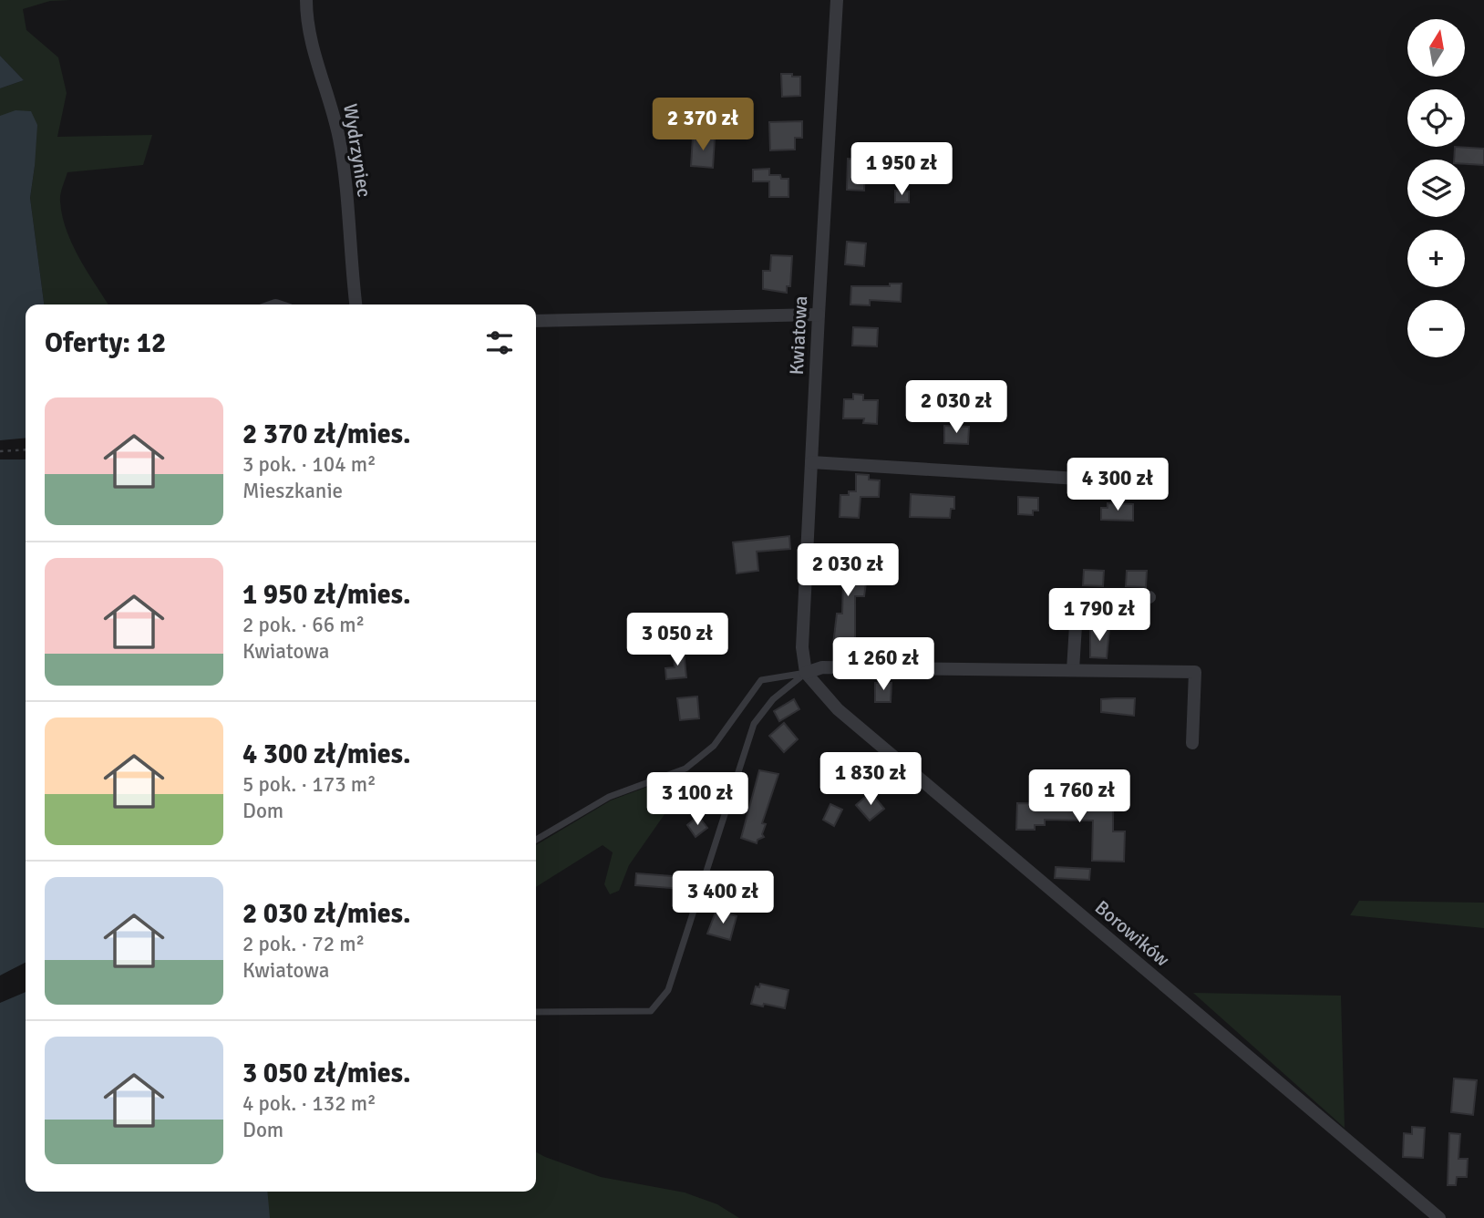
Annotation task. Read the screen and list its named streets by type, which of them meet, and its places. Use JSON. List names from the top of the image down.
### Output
{
  "streets": {
    "street": ["Wydrzyniec", "Kwiatowa", "Borowików"]
  },
  "crossings": [
    ["Kwiatowa", "Borowików"]
  ],
  "north": "top",
  "page": {
    "map_buttons": ["+", "−"],
    "price": [
      "2 370 zł",
      "1 950 zł",
      "2 030 zł",
      "4 300 zł",
      "2 030 zł",
      "1 790 zł",
      "3 050 zł",
      "1 260 zł",
      "1 830 zł",
      "1 760 zł",
      "3 100 zł",
      "3 400 zł"
    ],
    "heading": "Oferty: 12",
    "list": [
      {
        "name": "2 370 zł/mies.",
        "note": "3 pok. · 104 m² · Mieszkanie"
      },
      {
        "name": "1 950 zł/mies.",
        "note": "2 pok. · 66 m² · Kwiatowa"
      },
      {
        "name": "4 300 zł/mies.",
        "note": "5 pok. · 173 m² · Dom"
      },
      {
        "name": "2 030 zł/mies.",
        "note": "2 pok. · 72 m² · Kwiatowa"
      },
      {
        "name": "3 050 zł/mies.",
        "note": "4 pok. · 132 m² · Dom"
      }
    ]
  }
}
